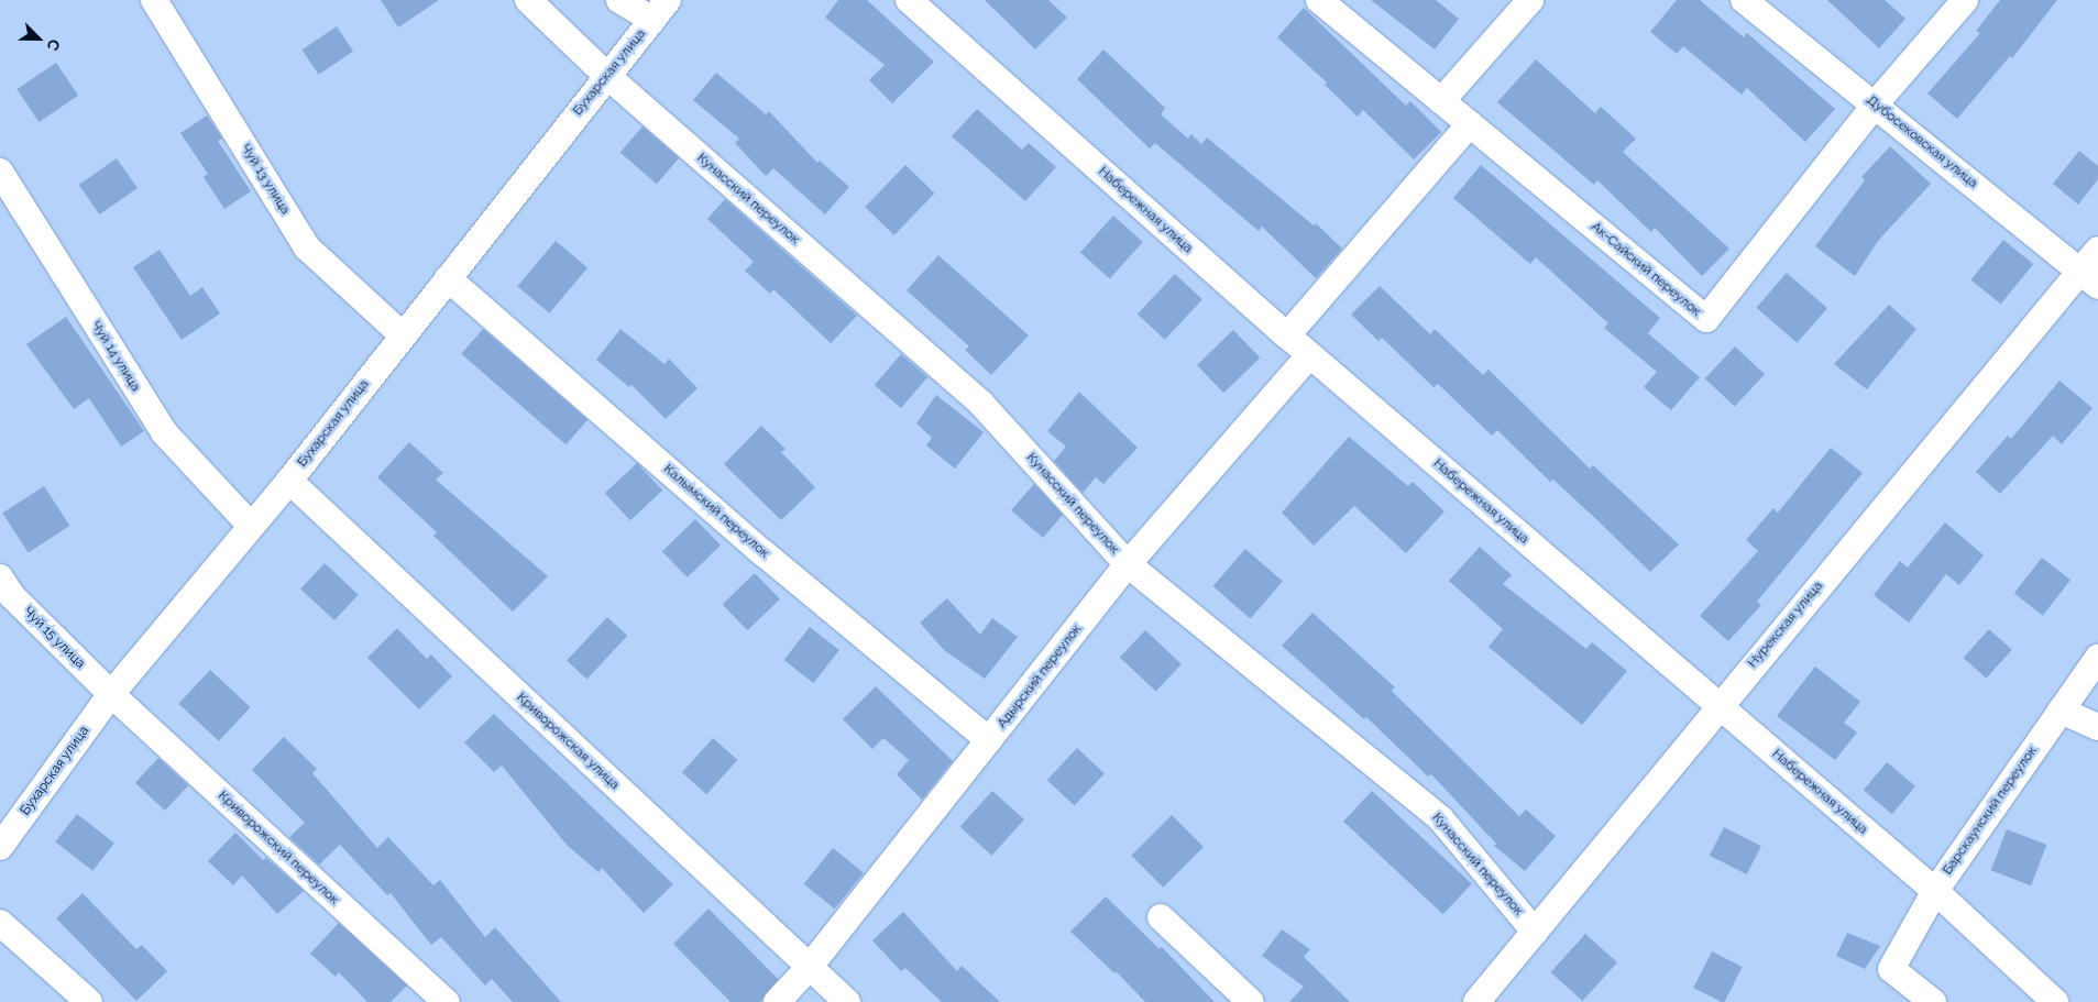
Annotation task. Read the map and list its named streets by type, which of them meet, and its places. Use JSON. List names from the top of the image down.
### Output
{
  "streets": {
    "street": [
      "Бухарская улица",
      "Дубосековская улица",
      "Чуй 13 улица",
      "Кунасский переулок",
      "Набережная улица",
      "Ак-Сайский переулок",
      "Чуй 14 улица",
      "Калымский переулок",
      "Нурекская улица",
      "Чуй 15 улица",
      "Адырский переулок",
      "Криворожская улица",
      "Барскаунский переулок",
      "Криворожский переулок"
    ]
  },
  "crossings": [
    ["Бухарская улица", "Чуй 13 улица"],
    ["Бухарская улица", "Кунасский переулок"],
    ["Бухарская улица", "Чуй 14 улица"],
    ["Бухарская улица", "Калымский переулок"],
    ["Бухарская улица", "Чуй 15 улица"],
    ["Бухарская улица", "Криворожская улица"],
    ["Бухарская улица", "Криворожский переулок"],
    ["Дубосековская улица", "Ак-Сайский переулок"],
    ["Дубосековская улица", "Нурекская улица"],
    ["Кунасский переулок", "Нурекская улица"],
    ["Кунасский переулок", "Адырский переулок"],
    ["Набережная улица", "Нурекская улица"],
    ["Набережная улица", "Адырский переулок"],
    ["Набережная улица", "Барскаунский переулок"],
    ["Калымский переулок", "Адырский переулок"],
    ["Чуй 15 улица", "Криворожский переулок"],
    ["Адырский переулок", "Криворожская улица"]
  ],
  "north": "bottom right"
}
